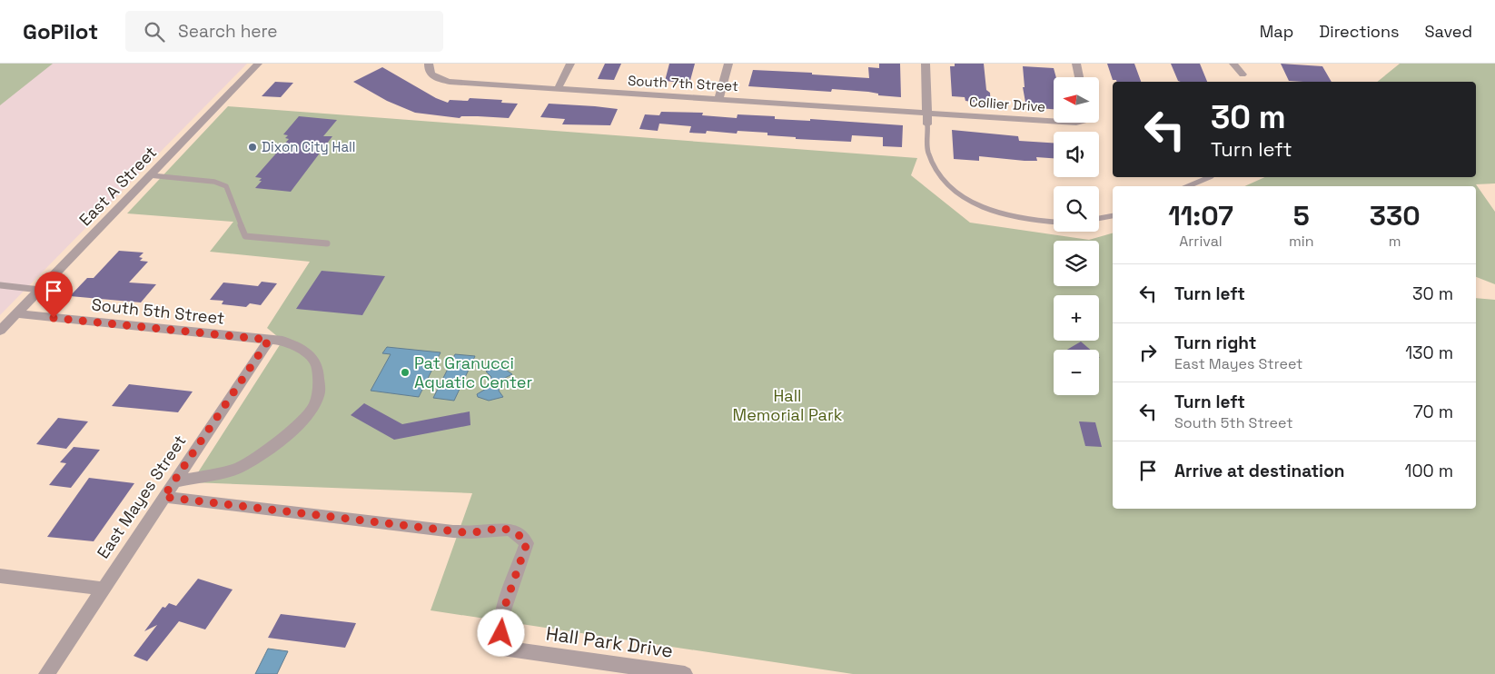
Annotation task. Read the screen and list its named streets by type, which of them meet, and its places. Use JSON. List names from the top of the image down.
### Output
{
  "streets": {
    "street": [
      "South 7th Street",
      "Collier Drive",
      "East A Street",
      "South 5th Street",
      "East Mayes Street",
      "Hall Park Drive"
    ]
  },
  "crossings": [
    ["South 7th Street", "Collier Drive"],
    ["East A Street", "South 5th Street"],
    ["South 5th Street", "East Mayes Street"],
    ["East Mayes Street", "Hall Park Drive"]
  ],
  "parks": ["Hall Memorial Park"],
  "places": ["Dixon City Hall", "Pat Granucci Aquatic Center"],
  "north": "left",
  "page": {
    "header": "GoPilot",
    "search": "Search here",
    "nav": ["Map", "Directions", "Saved"],
    "map_buttons": ["+", "−"],
    "turn": ["30 m", "Turn left"],
    "eta": [
      "11:07",
      "Arrival",
      "5",
      "min",
      "330",
      "m"
    ],
    "list": [
      {
        "name": "Turn left",
        "value": "30 m"
      },
      {
        "name": "Turn right",
        "note": "East Mayes Street",
        "value": "130 m"
      },
      {
        "name": "Turn left",
        "note": "South 5th Street",
        "value": "70 m"
      },
      {
        "name": "Arrive at destination",
        "value": "100 m"
      }
    ]
  }
}
